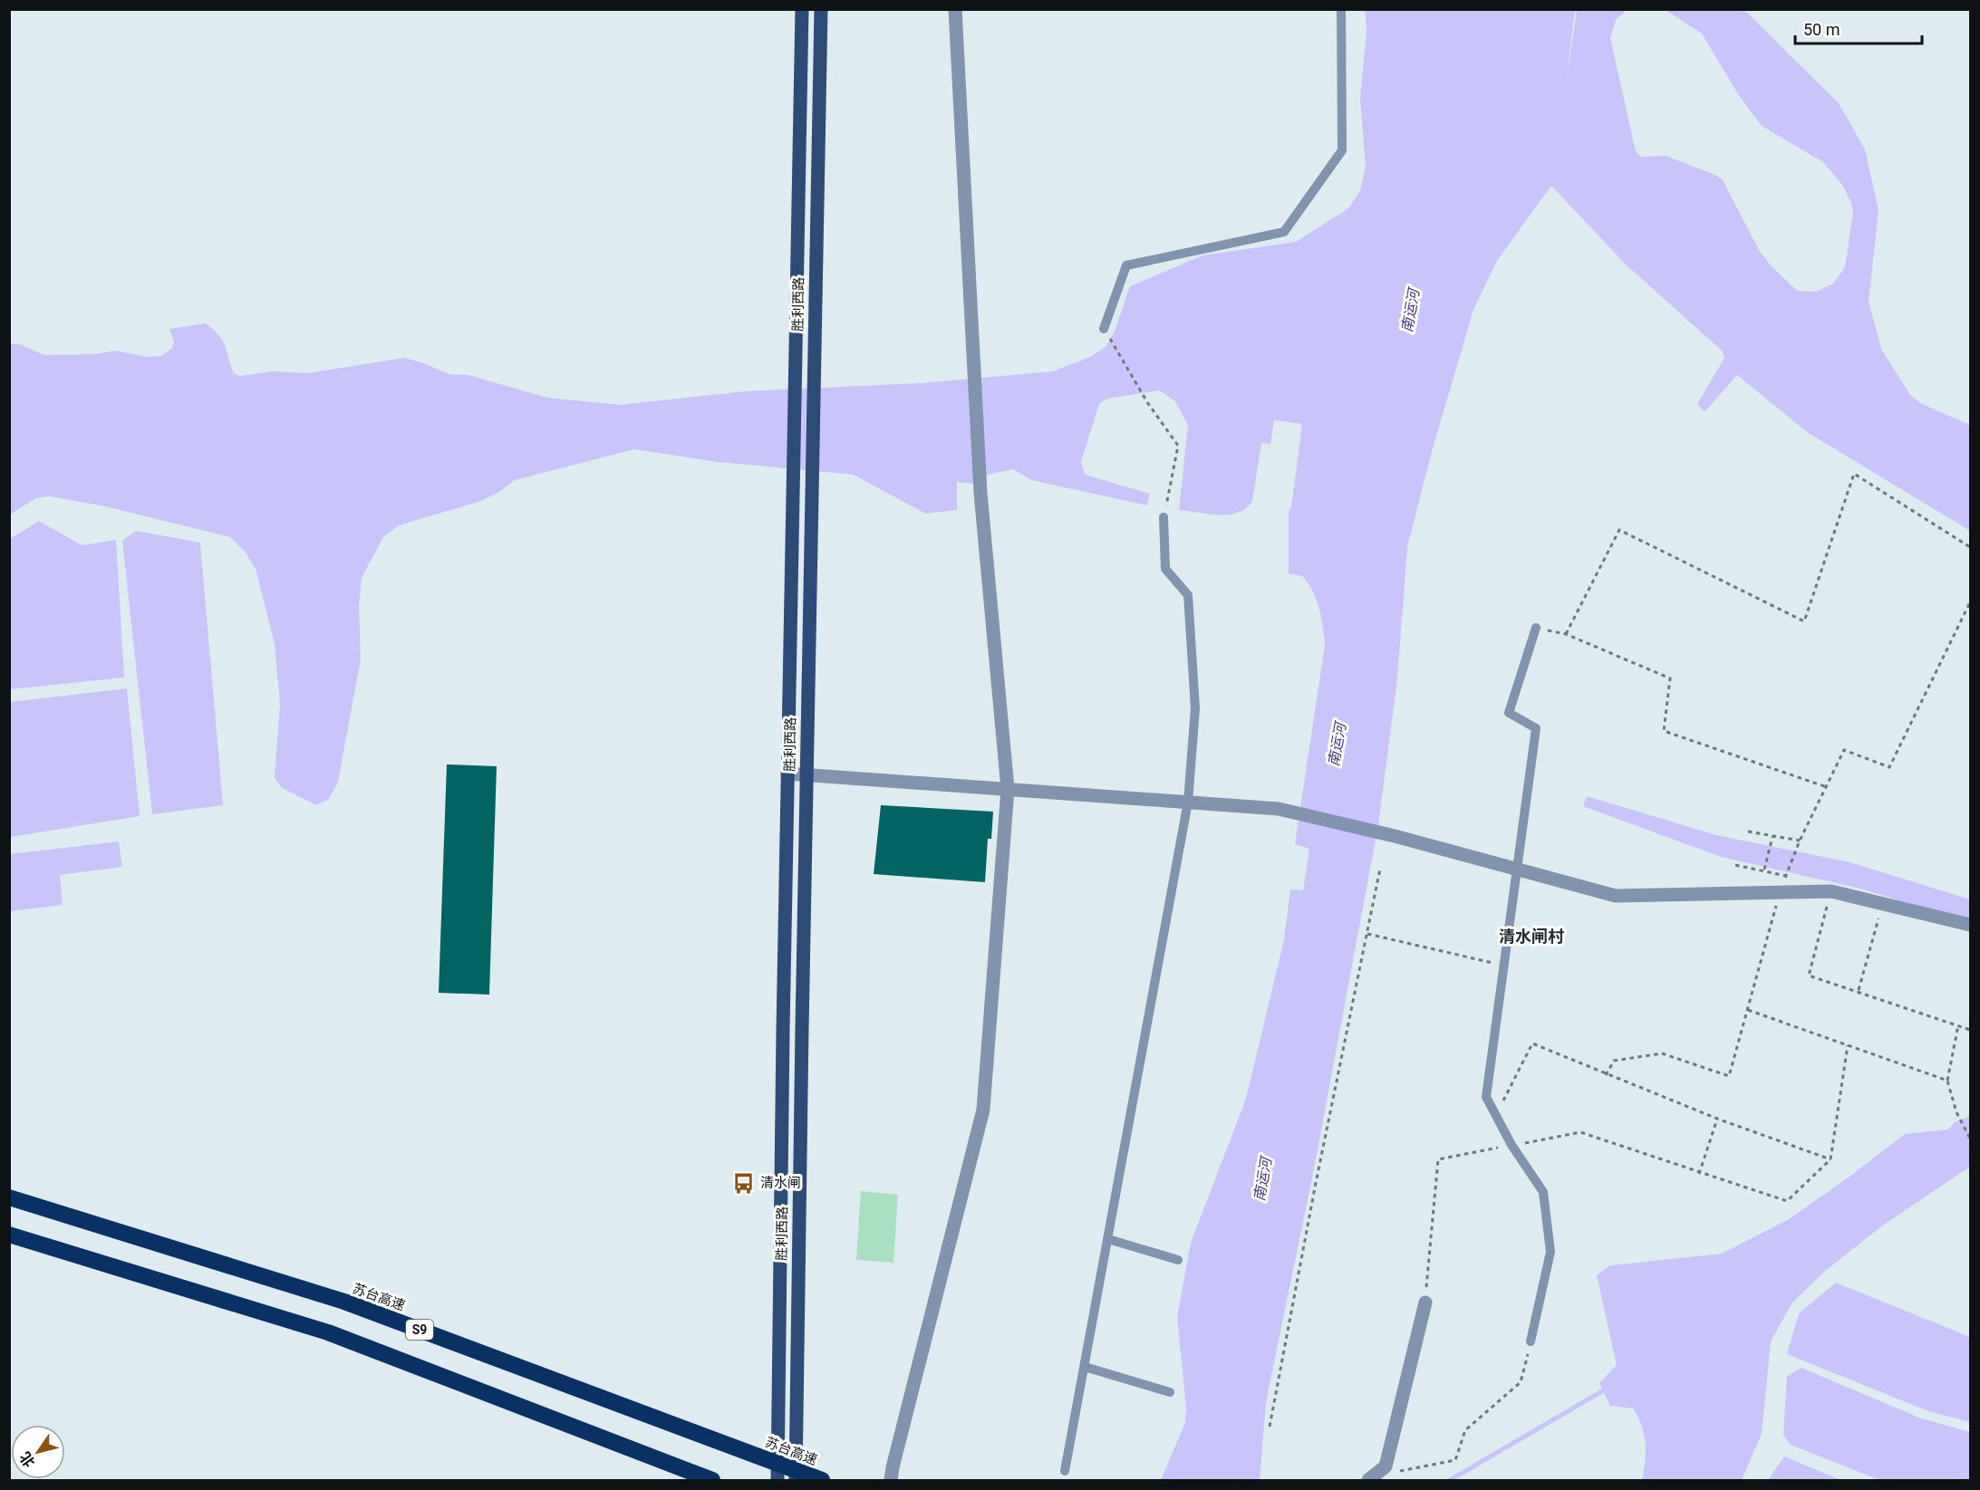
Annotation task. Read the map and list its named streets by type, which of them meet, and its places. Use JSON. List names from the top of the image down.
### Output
{
  "streets": {
    "highway": ["苏台高速", "S9"],
    "main road": ["胜利西路"]
  },
  "districts": ["清水闸村"],
  "water": ["南运河"],
  "places": {
    "bus stop": ["清水闸"]
  },
  "scale_bar": "50 m",
  "north": "bottom left"
}
